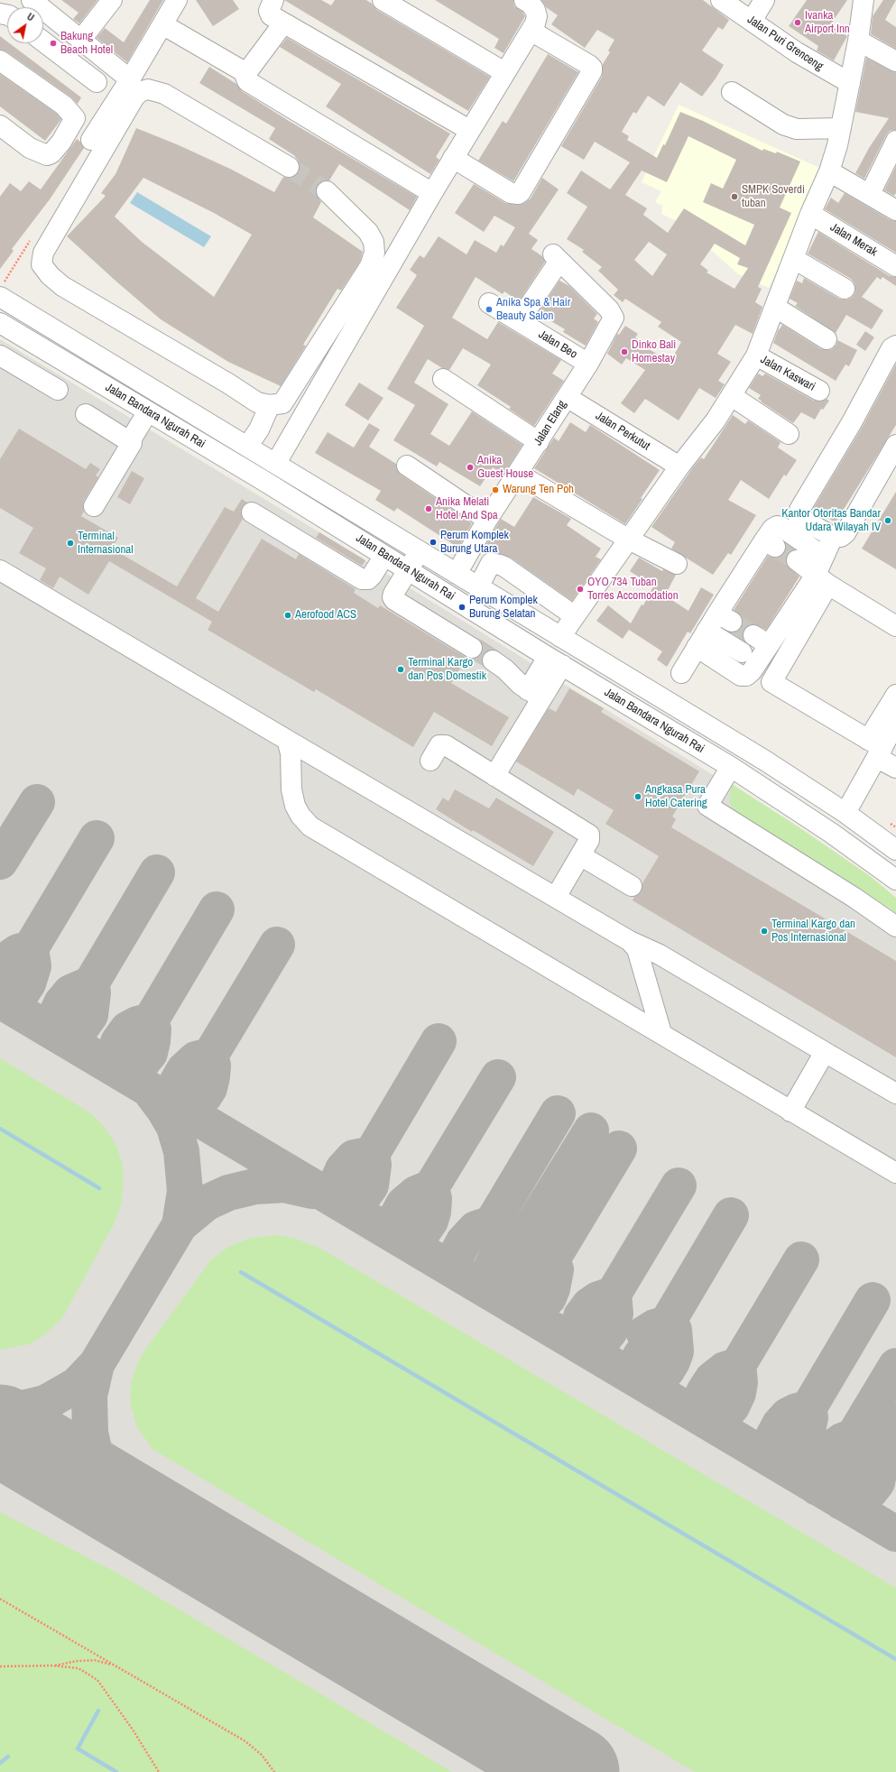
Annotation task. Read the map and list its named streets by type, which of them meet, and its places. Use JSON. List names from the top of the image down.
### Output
{
  "streets": {
    "street": [
      "Jalan Puri Grenceng",
      "Jalan Merak",
      "Jalan Beo",
      "Jalan Kaswari",
      "Jalan Bandara Ngurah Rai",
      "Jalan Elang",
      "Jalan Perkutut"
    ]
  },
  "crossings": [
    ["Jalan Beo", "Jalan Elang"],
    ["Jalan Bandara Ngurah Rai", "Jalan Elang"],
    ["Jalan Elang", "Jalan Perkutut"]
  ],
  "places": [
    "Ivanka Airport Inn",
    "Bakung Beach Hotel",
    "SMPK Soverdi tuban",
    "Anika Spa & Hair Beauty Salon",
    "Dinko Bali Homestay",
    "Anika Guest House",
    "Warung Ten Poh",
    "Anika Melati Hotel And Spa",
    "Kantor Otoritas Bandar Udara Wilayah IV",
    "Perum Komplek Burung Utara",
    "Terminal Internasional",
    "OYO 734 Tuban Torres Accomodation",
    "Perum Komplek Burung Selatan",
    "Aerofood ACS",
    "Terminal Kargo dan Pos Domestik",
    "Angkasa Pura Hotel Catering",
    "Terminal Kargo dan Pos Internasional"
  ],
  "north": "top right"
}
